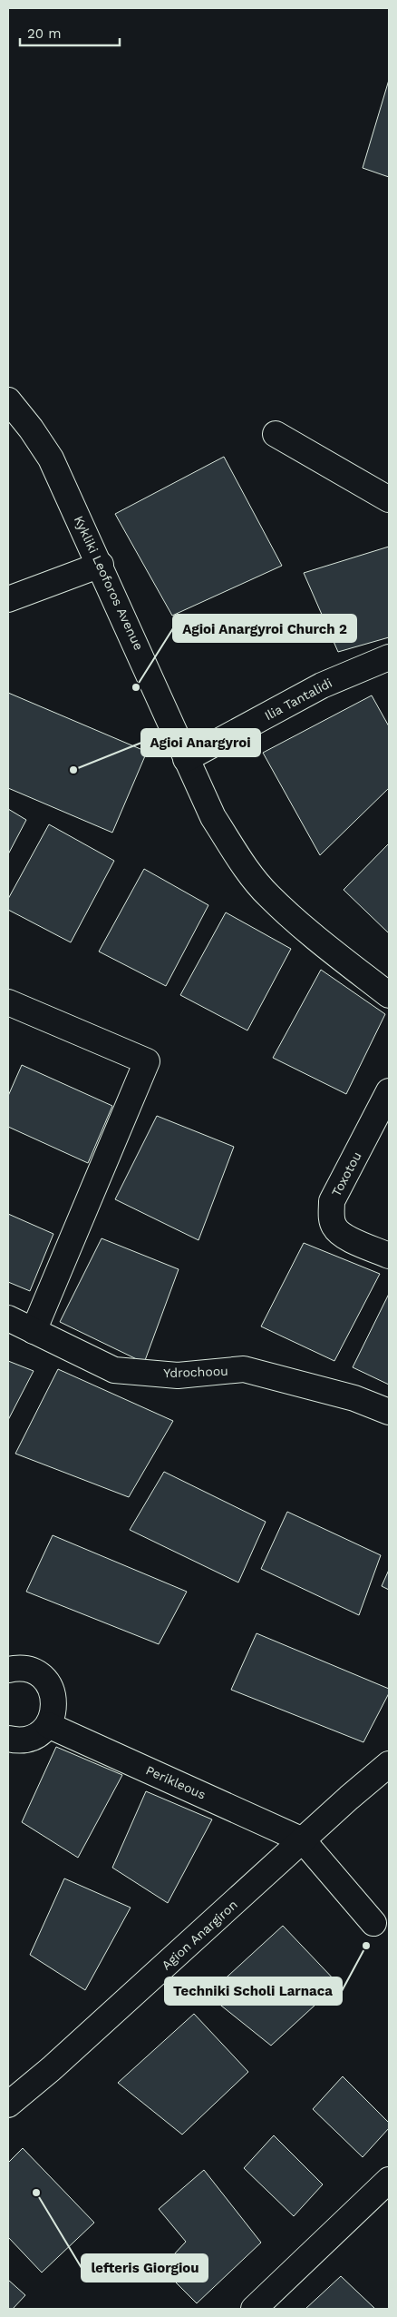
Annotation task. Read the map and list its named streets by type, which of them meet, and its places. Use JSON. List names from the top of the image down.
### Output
{
  "streets": {
    "street": [
      "Kykliki Leoforos Avenue",
      "Ilia Tantalidi",
      "Toxotou",
      "Ydrochoou",
      "Perikleous",
      "Agion Anargiron"
    ]
  },
  "crossings": [
    ["Kykliki Leoforos Avenue", "Ilia Tantalidi"],
    ["Perikleous", "Agion Anargiron"]
  ],
  "places": [
    "Agioi Anargyroi Church 2",
    "Agioi Anargyroi",
    "Techniki Scholi Larnaca",
    "lefteris Giorgiou"
  ],
  "scale_bar": "20 m"
}
